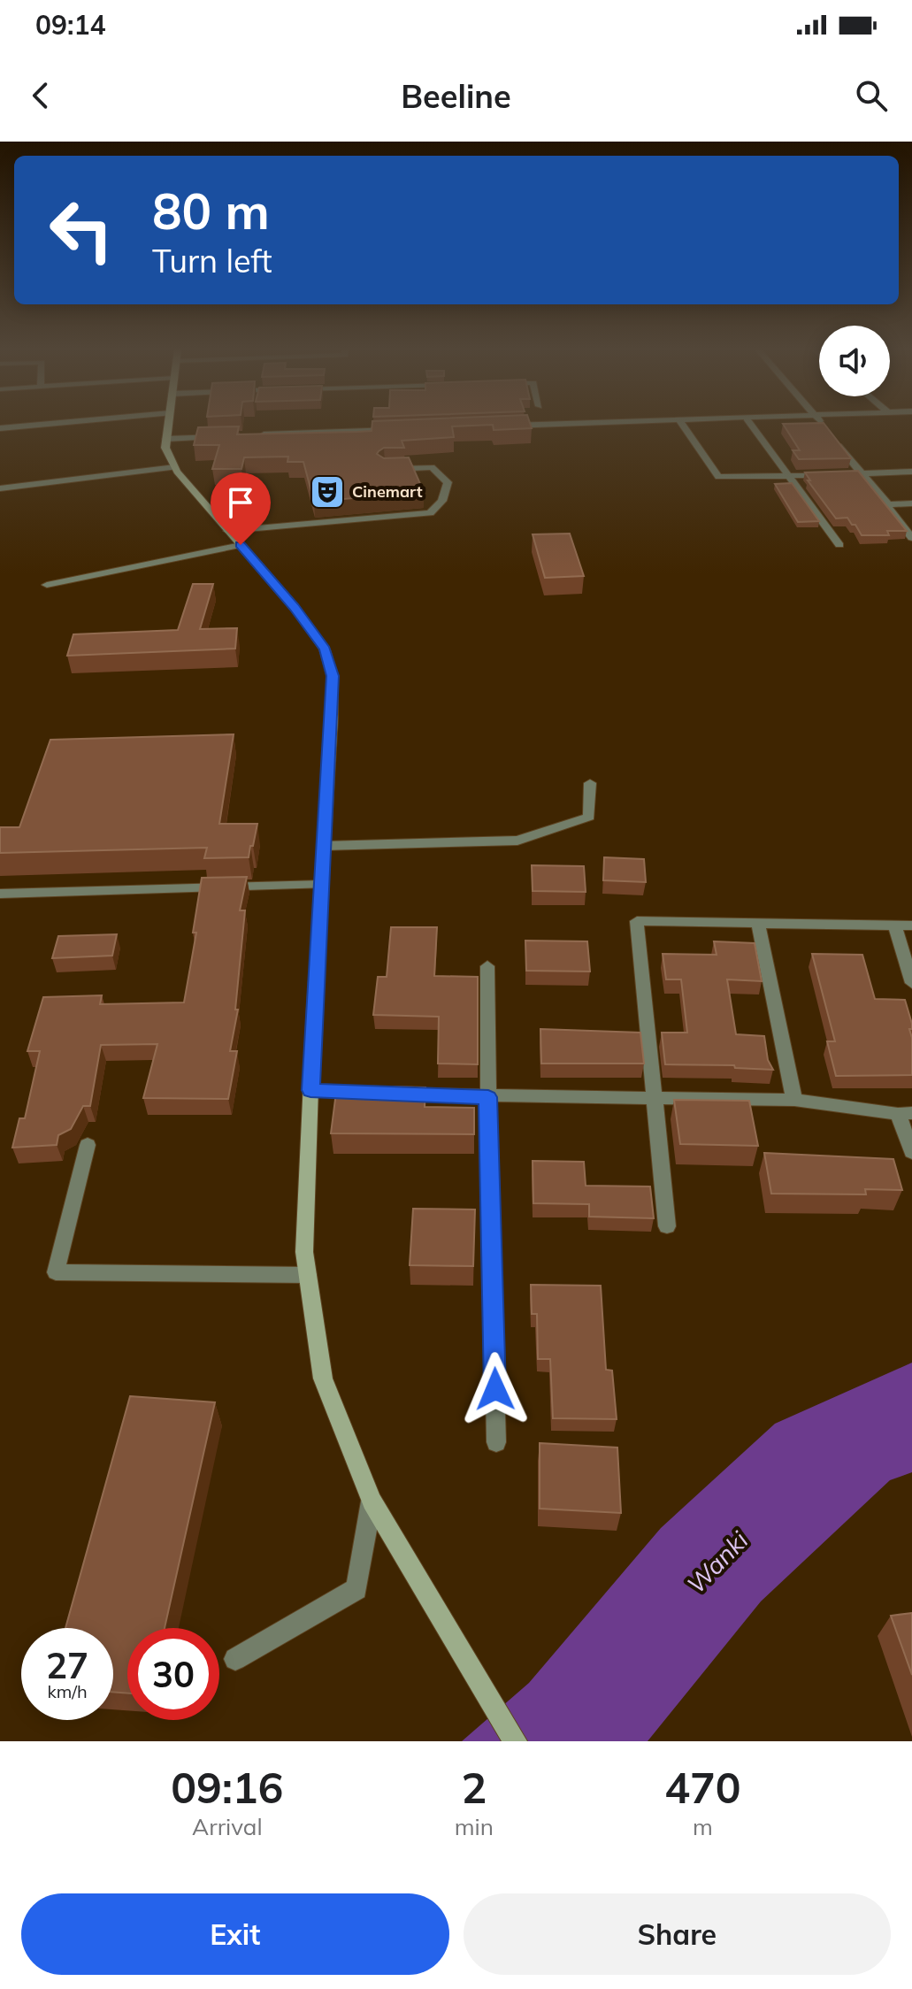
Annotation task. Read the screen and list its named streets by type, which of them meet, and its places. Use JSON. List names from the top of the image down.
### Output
{
  "water": ["Wanki"],
  "places": {
    "theatre": ["Cinemart"]
  },
  "page": {
    "status": "09:14",
    "header": "Beeline",
    "turn": ["80 m", "Turn left"],
    "speed": "27 km/h",
    "limit": "30",
    "eta": [
      "09:16",
      "Arrival",
      "2",
      "min",
      "470",
      "m"
    ],
    "buttons": ["Exit", "Share"]
  }
}
